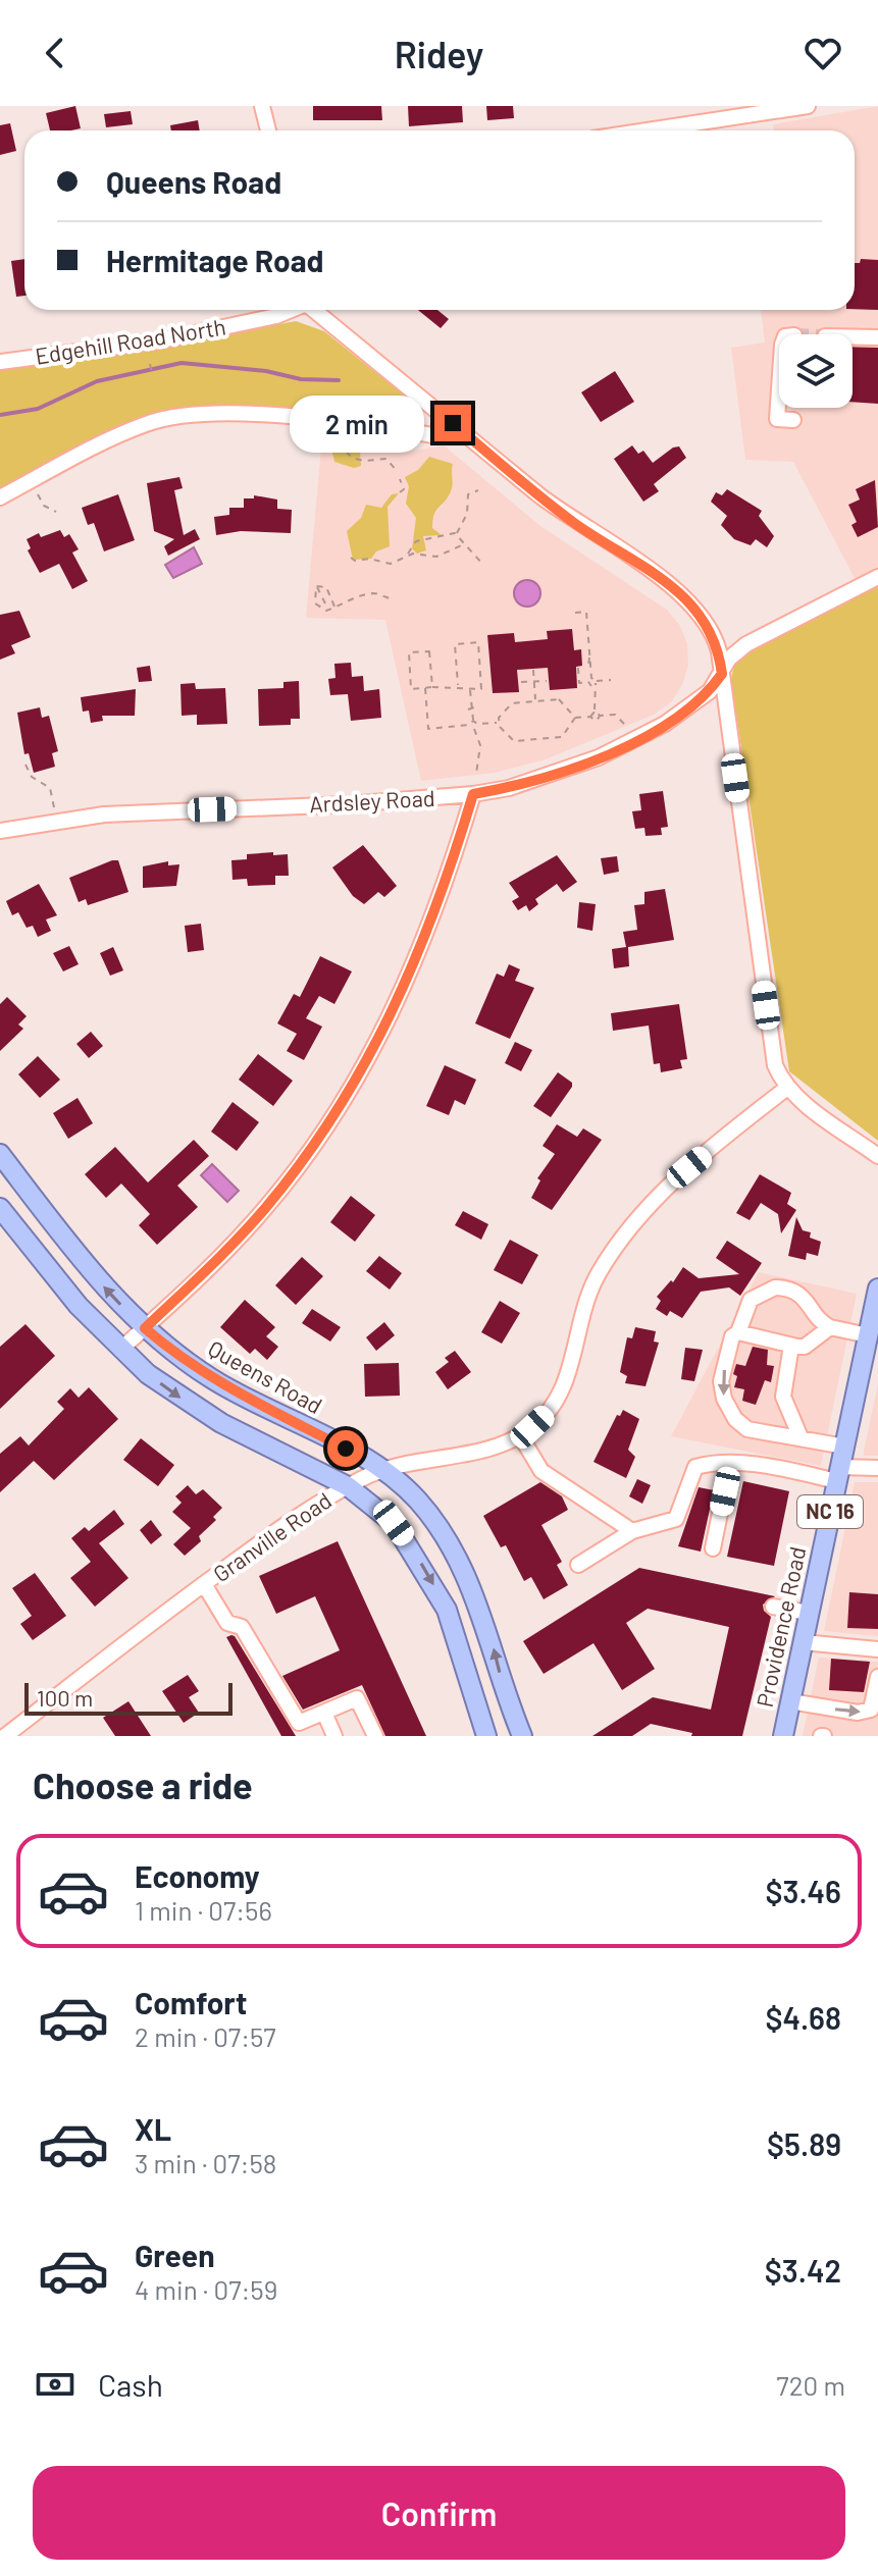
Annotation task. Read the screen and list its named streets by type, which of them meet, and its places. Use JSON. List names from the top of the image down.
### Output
{
  "streets": {
    "main road": ["Queens Road", "NC 16", "Providence Road"],
    "street": ["Edgehill Road North", "Ardsley Road", "Granville Road"]
  },
  "crossings": [
    ["Queens Road", "Granville Road"]
  ],
  "scale_bar": "100 m",
  "page": {
    "header": "Ridey",
    "banner": ["Queens Road", "Hermitage Road"],
    "bubble": "2 min",
    "scale": "100 m",
    "heading": "Choose a ride",
    "list": [
      {
        "name": "Economy",
        "note": "1 min · 07:56",
        "value": "$3.46"
      },
      {
        "name": "Comfort",
        "note": "2 min · 07:57",
        "value": "$4.68"
      },
      {
        "name": "XL",
        "note": "3 min · 07:58",
        "value": "$5.89"
      },
      {
        "name": "Green",
        "note": "4 min · 07:59",
        "value": "$3.42"
      }
    ],
    "pay": ["Cash", "720 m"],
    "buttons": "Confirm"
  }
}
